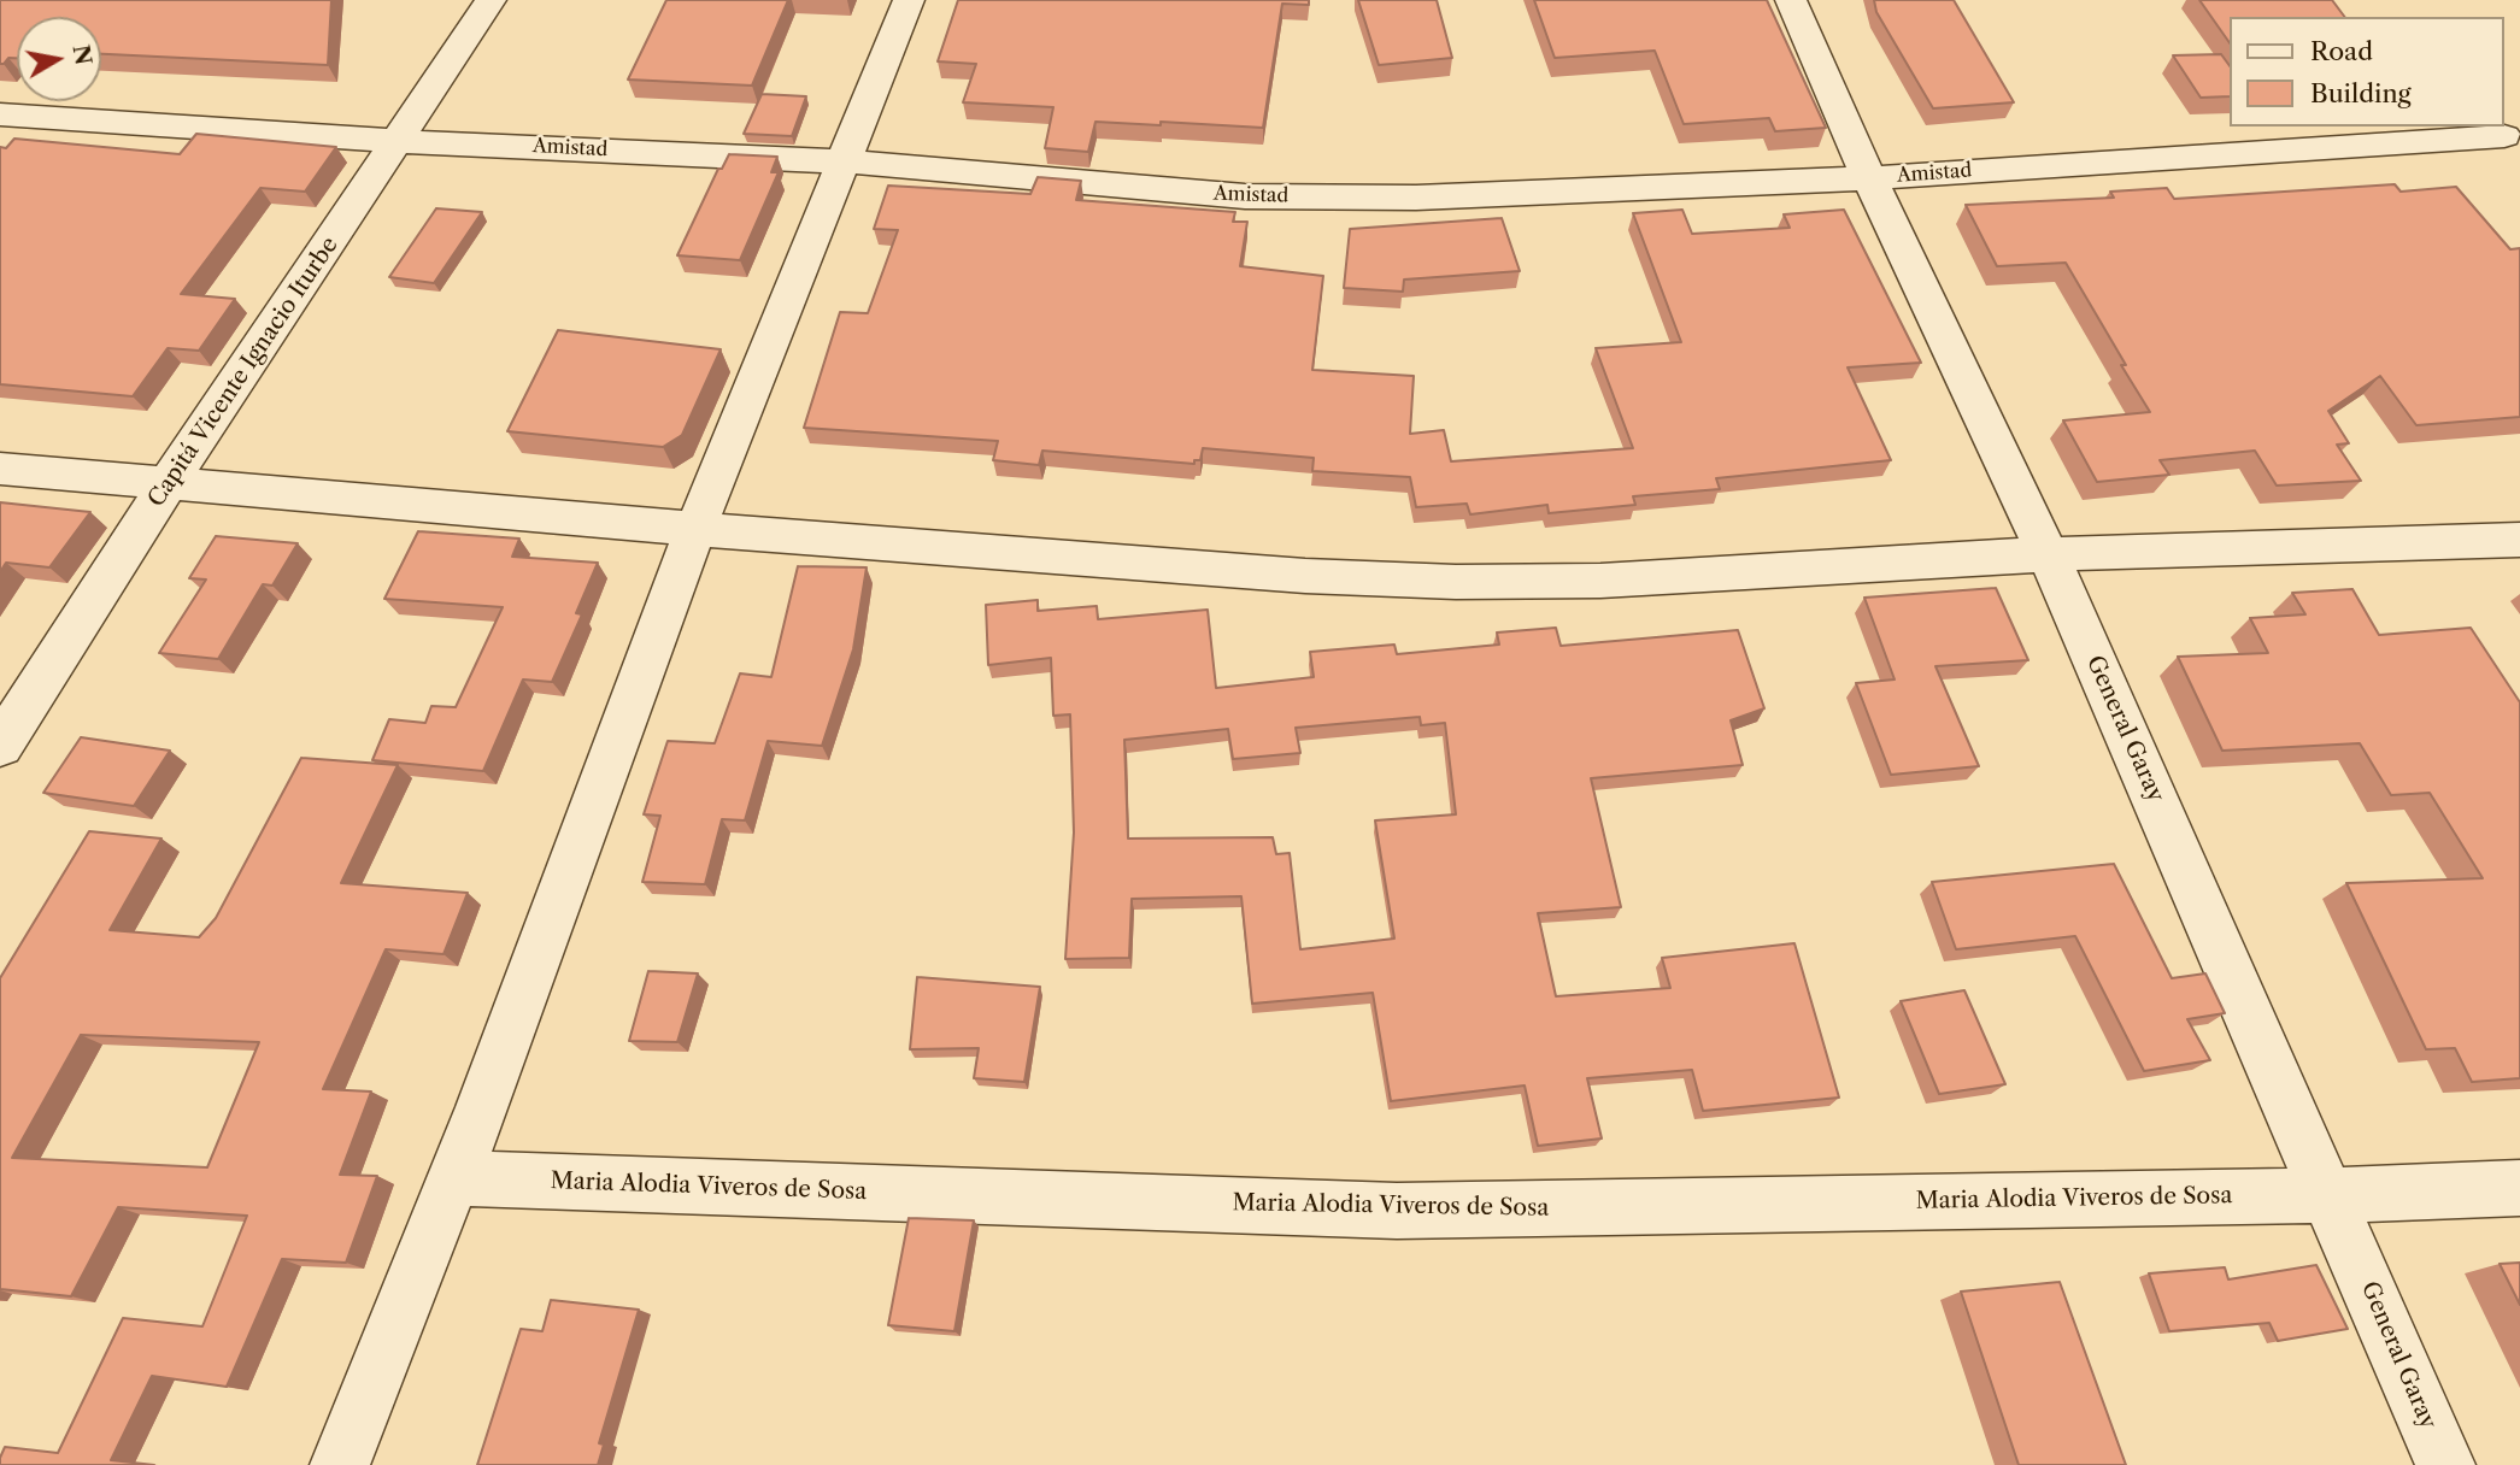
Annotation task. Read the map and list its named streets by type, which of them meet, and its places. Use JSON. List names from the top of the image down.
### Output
{
  "streets": {
    "street": [
      "Amistad",
      "Capitá Vicente Ignacio Iturbe",
      "General Garay",
      "Maria Alodia Viveros de Sosa"
    ]
  },
  "crossings": [
    ["Amistad", "Capitá Vicente Ignacio Iturbe"],
    ["Amistad", "General Garay"],
    ["General Garay", "Maria Alodia Viveros de Sosa"]
  ],
  "legend": ["Road", "Building"],
  "north": "right"
}
